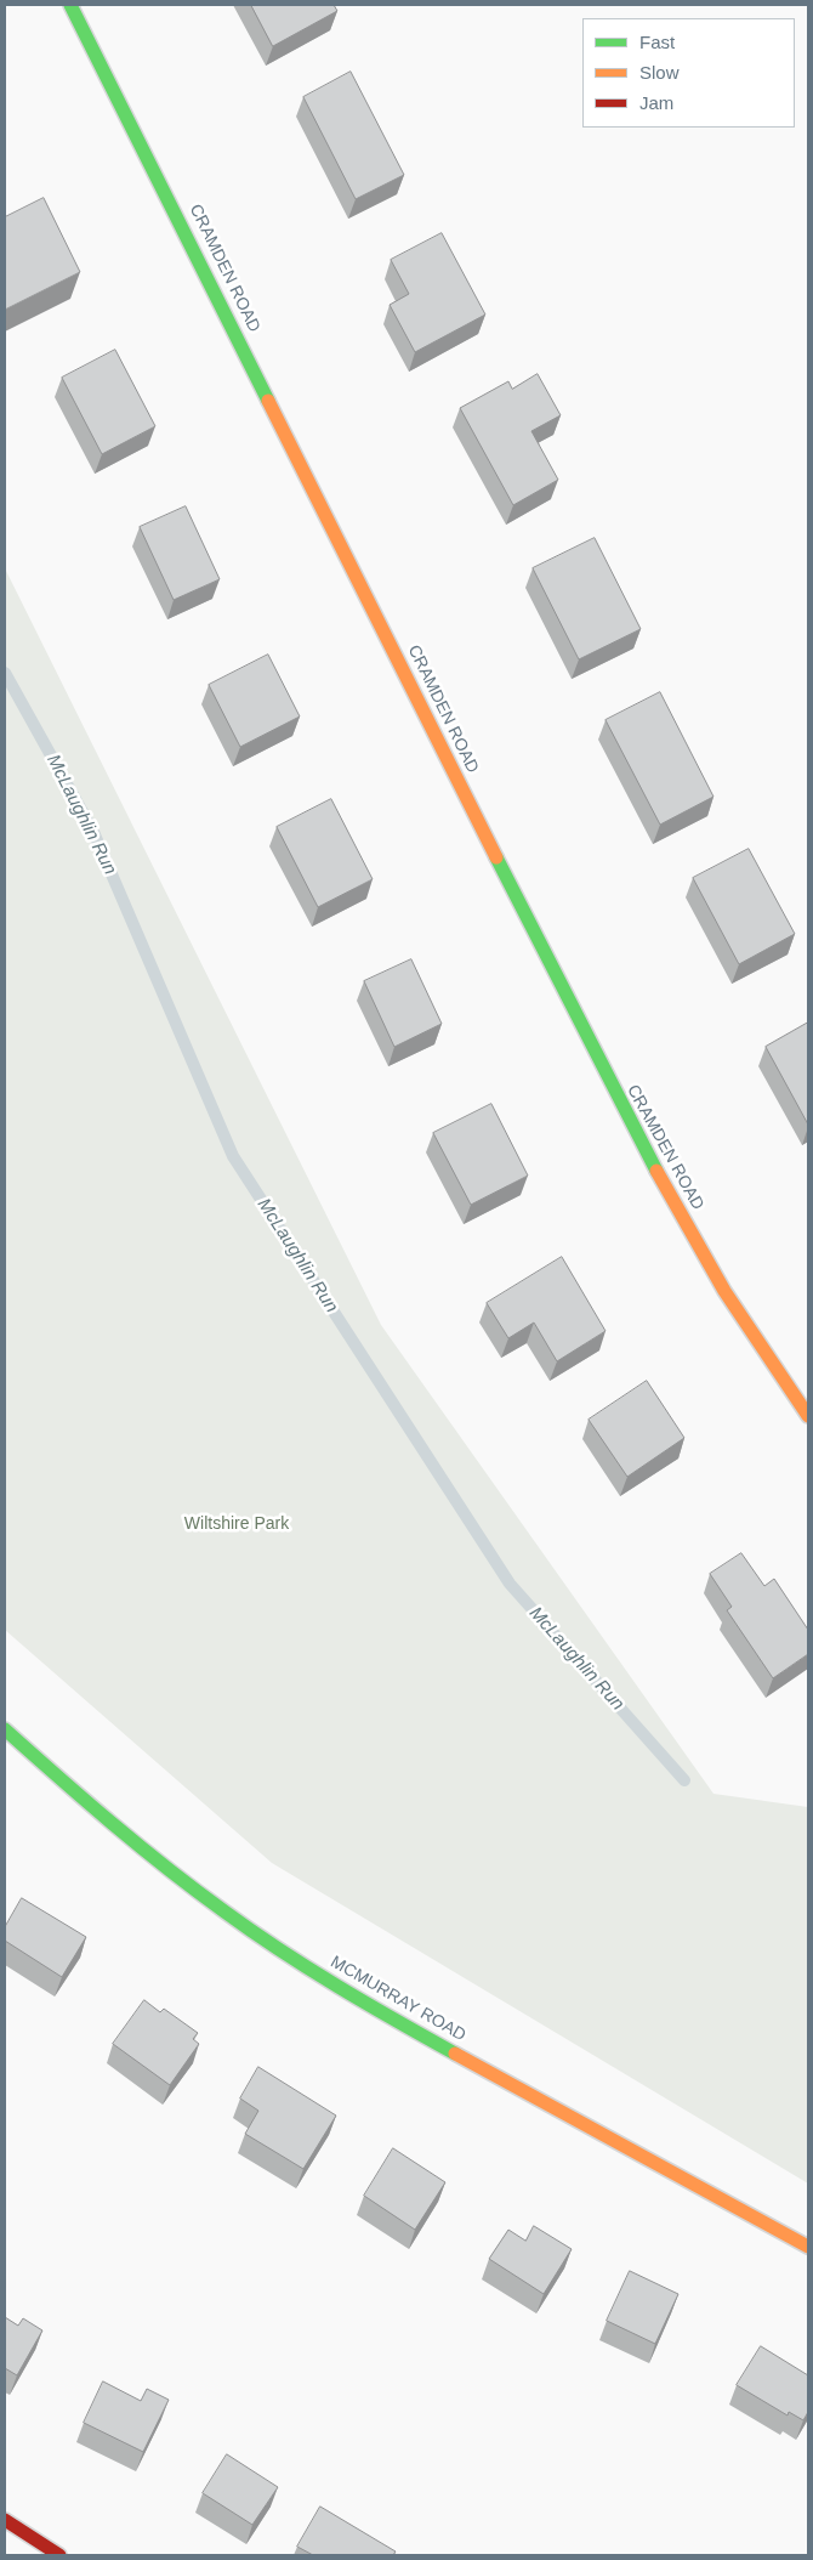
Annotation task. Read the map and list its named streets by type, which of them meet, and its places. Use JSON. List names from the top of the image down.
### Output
{
  "streets": {
    "street": ["CRAMDEN ROAD", "MCMURRAY ROAD"]
  },
  "water": ["McLaughlin Run"],
  "parks": ["Wiltshire Park"],
  "legend": ["Fast", "Slow", "Jam"]
}
